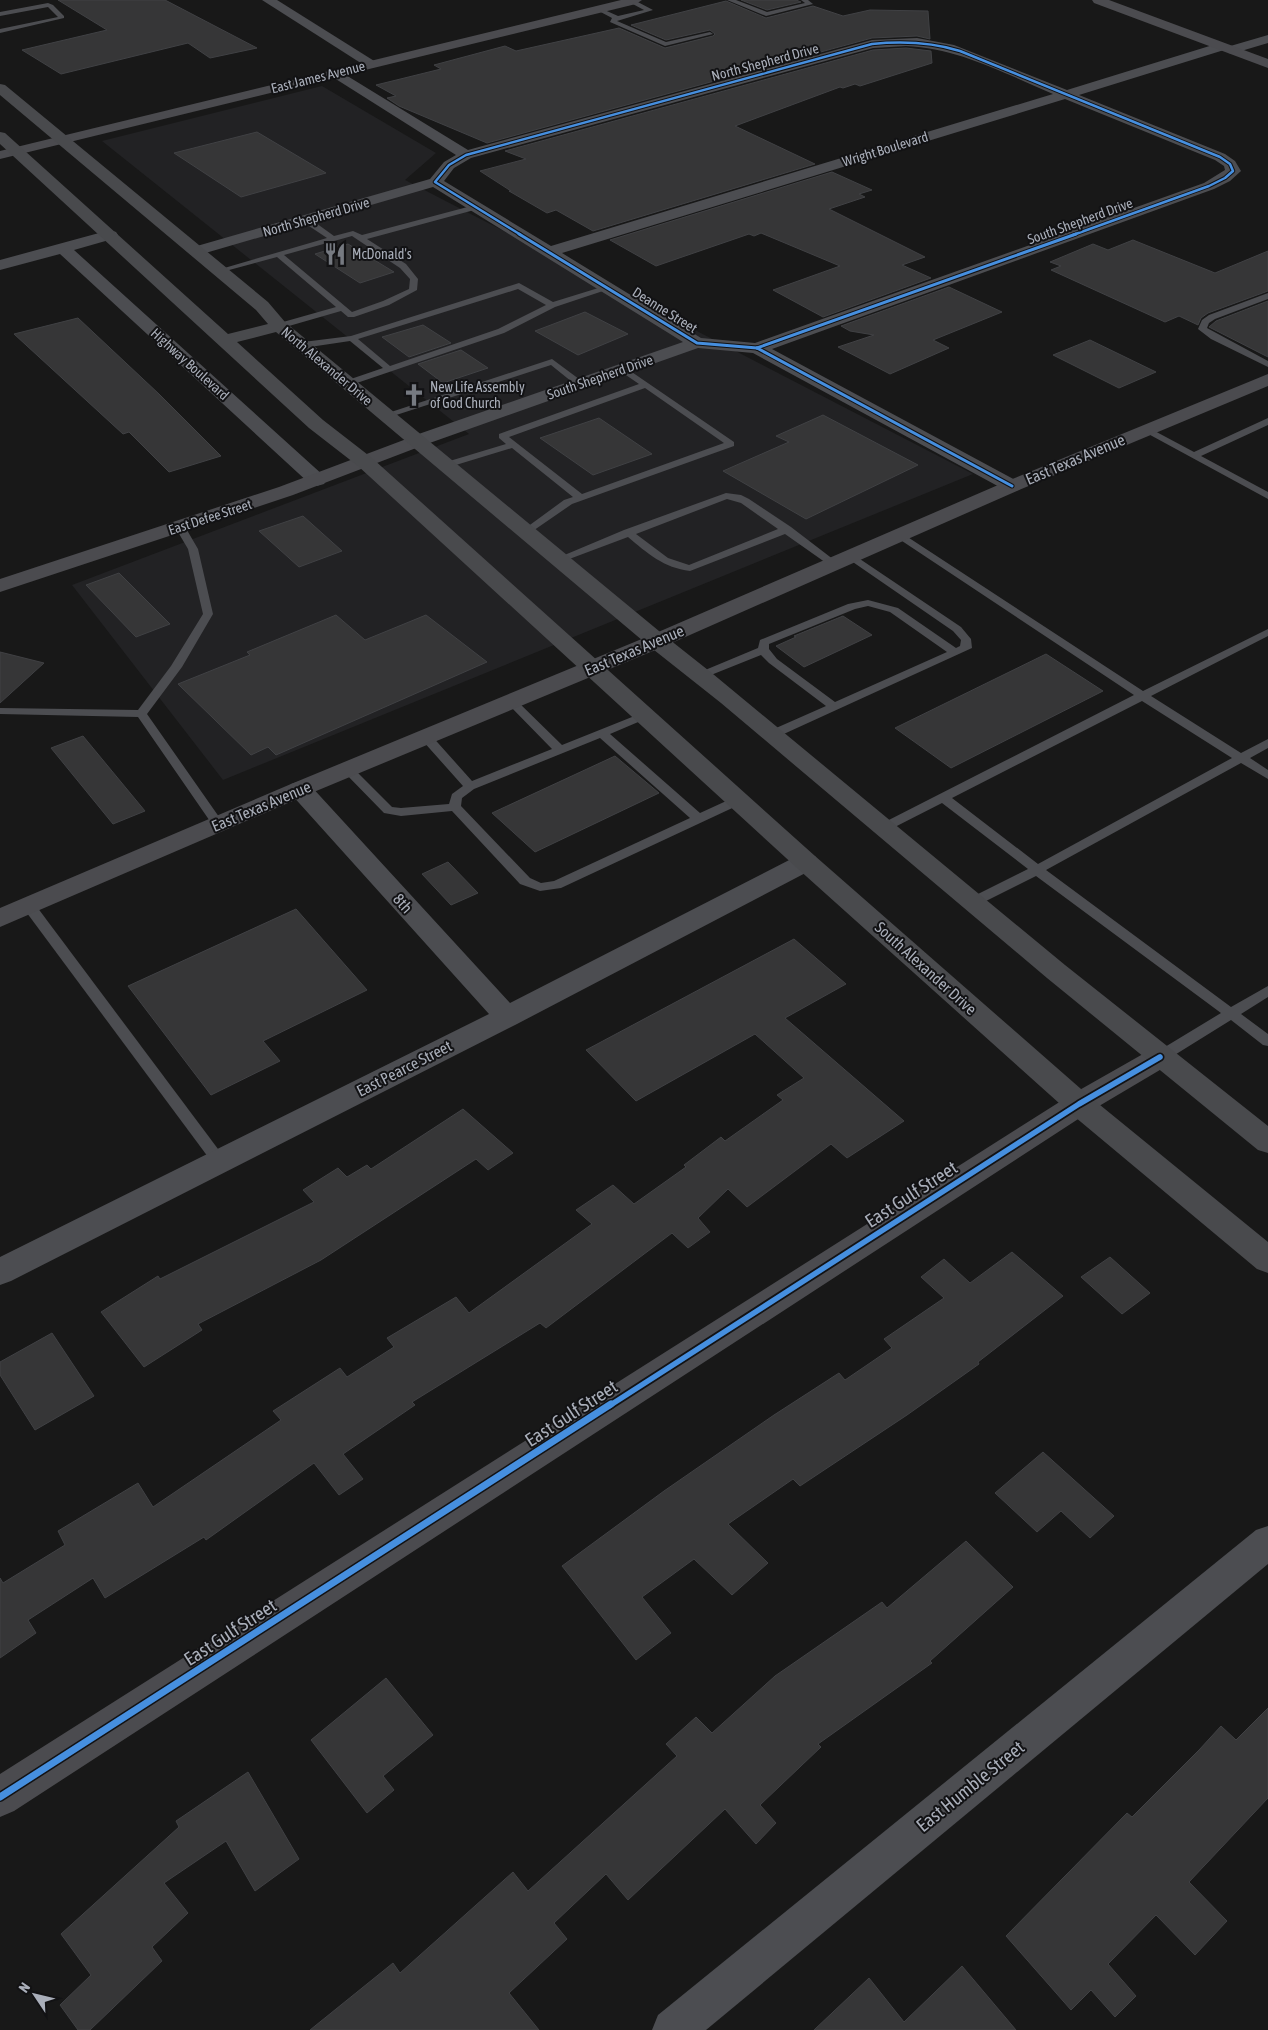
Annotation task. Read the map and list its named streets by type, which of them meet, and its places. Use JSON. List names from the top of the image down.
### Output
{
  "streets": {
    "main road": ["North Alexander Drive", "South Alexander Drive"],
    "street": [
      "North Shepherd Drive",
      "East James Avenue",
      "Wright Boulevard",
      "South Shepherd Drive",
      "Deanne Street",
      "Highway Boulevard",
      "East Texas Avenue",
      "East Defee Street",
      "8th",
      "East Pearce Street",
      "East Gulf Street",
      "East Humble Street"
    ]
  },
  "crossings": [
    ["North Shepherd Drive", "Wright Boulevard"],
    ["North Shepherd Drive", "South Shepherd Drive"],
    ["North Shepherd Drive", "Deanne Street"],
    ["North Shepherd Drive", "North Alexander Drive"],
    ["East James Avenue", "North Alexander Drive"],
    ["Wright Boulevard", "South Shepherd Drive"],
    ["Wright Boulevard", "Deanne Street"],
    ["South Shepherd Drive", "Deanne Street"],
    ["South Shepherd Drive", "North Alexander Drive"],
    ["South Shepherd Drive", "East Defee Street"],
    ["Deanne Street", "East Texas Avenue"],
    ["Highway Boulevard", "East Defee Street"],
    ["North Alexander Drive", "East Texas Avenue"],
    ["North Alexander Drive", "East Defee Street"],
    ["East Texas Avenue", "8th"],
    ["East Texas Avenue", "South Alexander Drive"],
    ["8th", "East Pearce Street"],
    ["South Alexander Drive", "East Pearce Street"],
    ["South Alexander Drive", "East Gulf Street"]
  ],
  "places": {
    "restaurant": ["McDonald's"],
    "church": ["New Life Assembly of God Church"]
  },
  "north": "top left"
}
